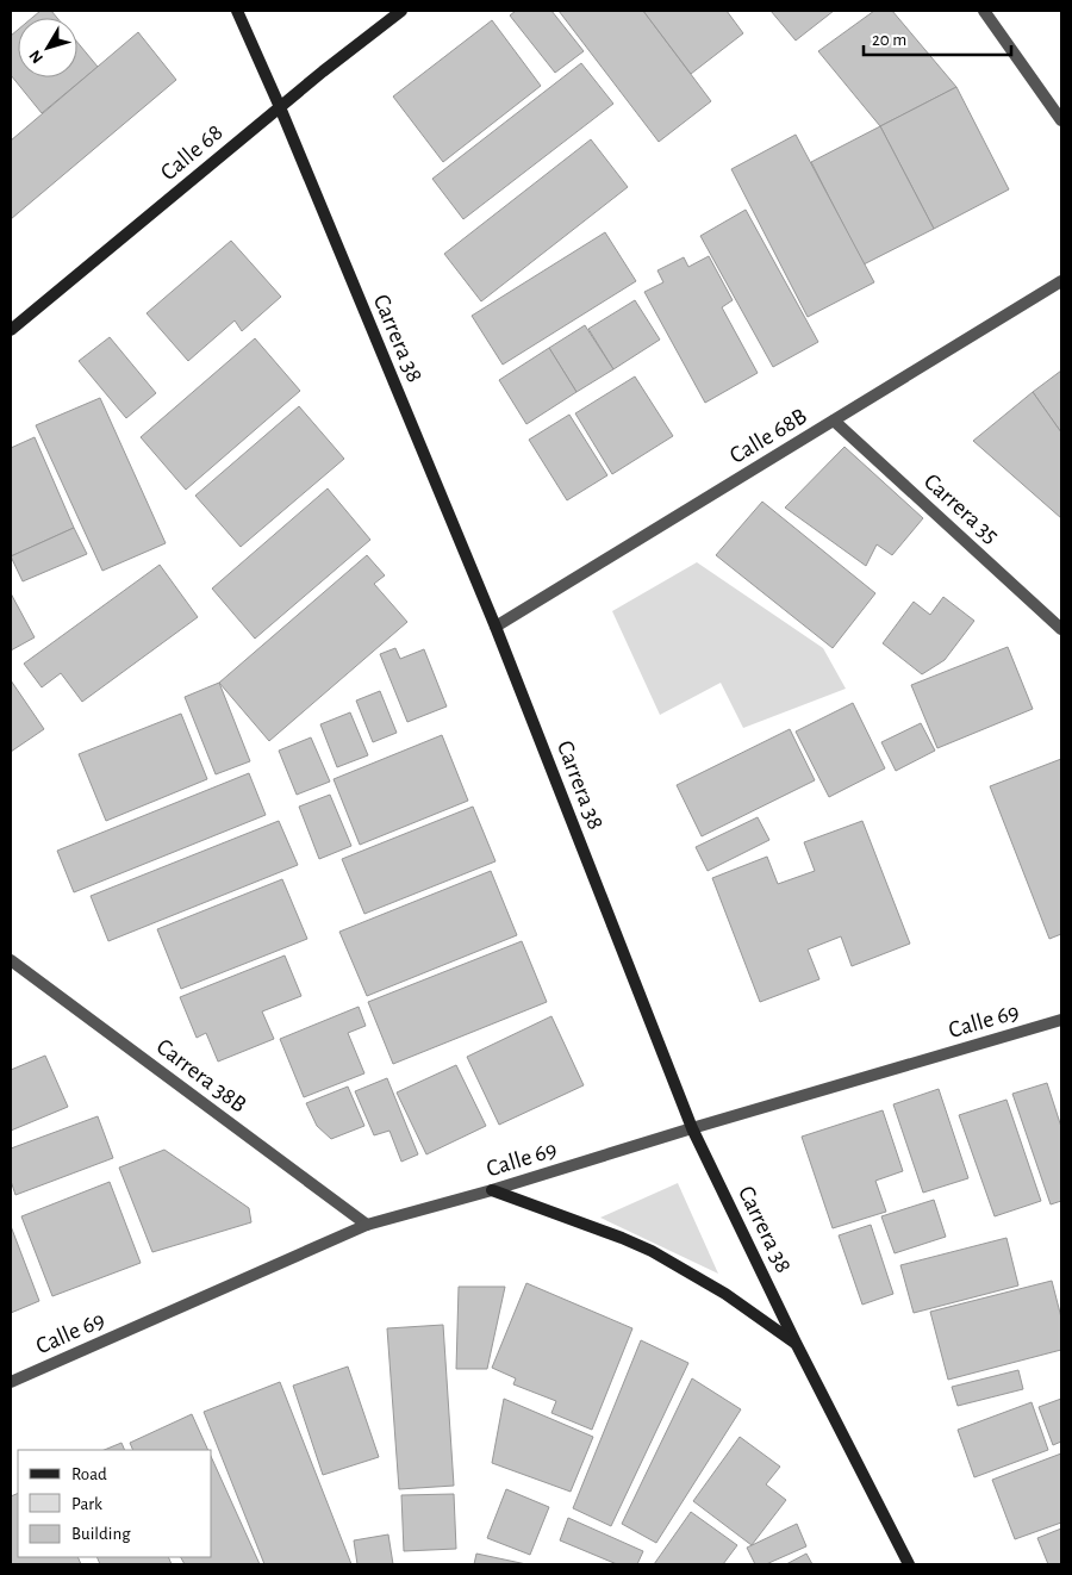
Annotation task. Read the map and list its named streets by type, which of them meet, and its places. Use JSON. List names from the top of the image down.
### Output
{
  "streets": {
    "main road": ["Calle 68", "Carrera 38"],
    "street": [
      "Calle 68B",
      "Carrera 35",
      "Calle 69",
      "Carrera 38B"
    ]
  },
  "crossings": [
    ["Calle 68", "Carrera 38"],
    ["Carrera 38", "Calle 68B"],
    ["Carrera 38", "Calle 69"],
    ["Calle 68B", "Carrera 35"],
    ["Calle 69", "Carrera 38B"]
  ],
  "legend": ["Road", "Park", "Building"],
  "scale_bar": "20 m",
  "north": "bottom left"
}
